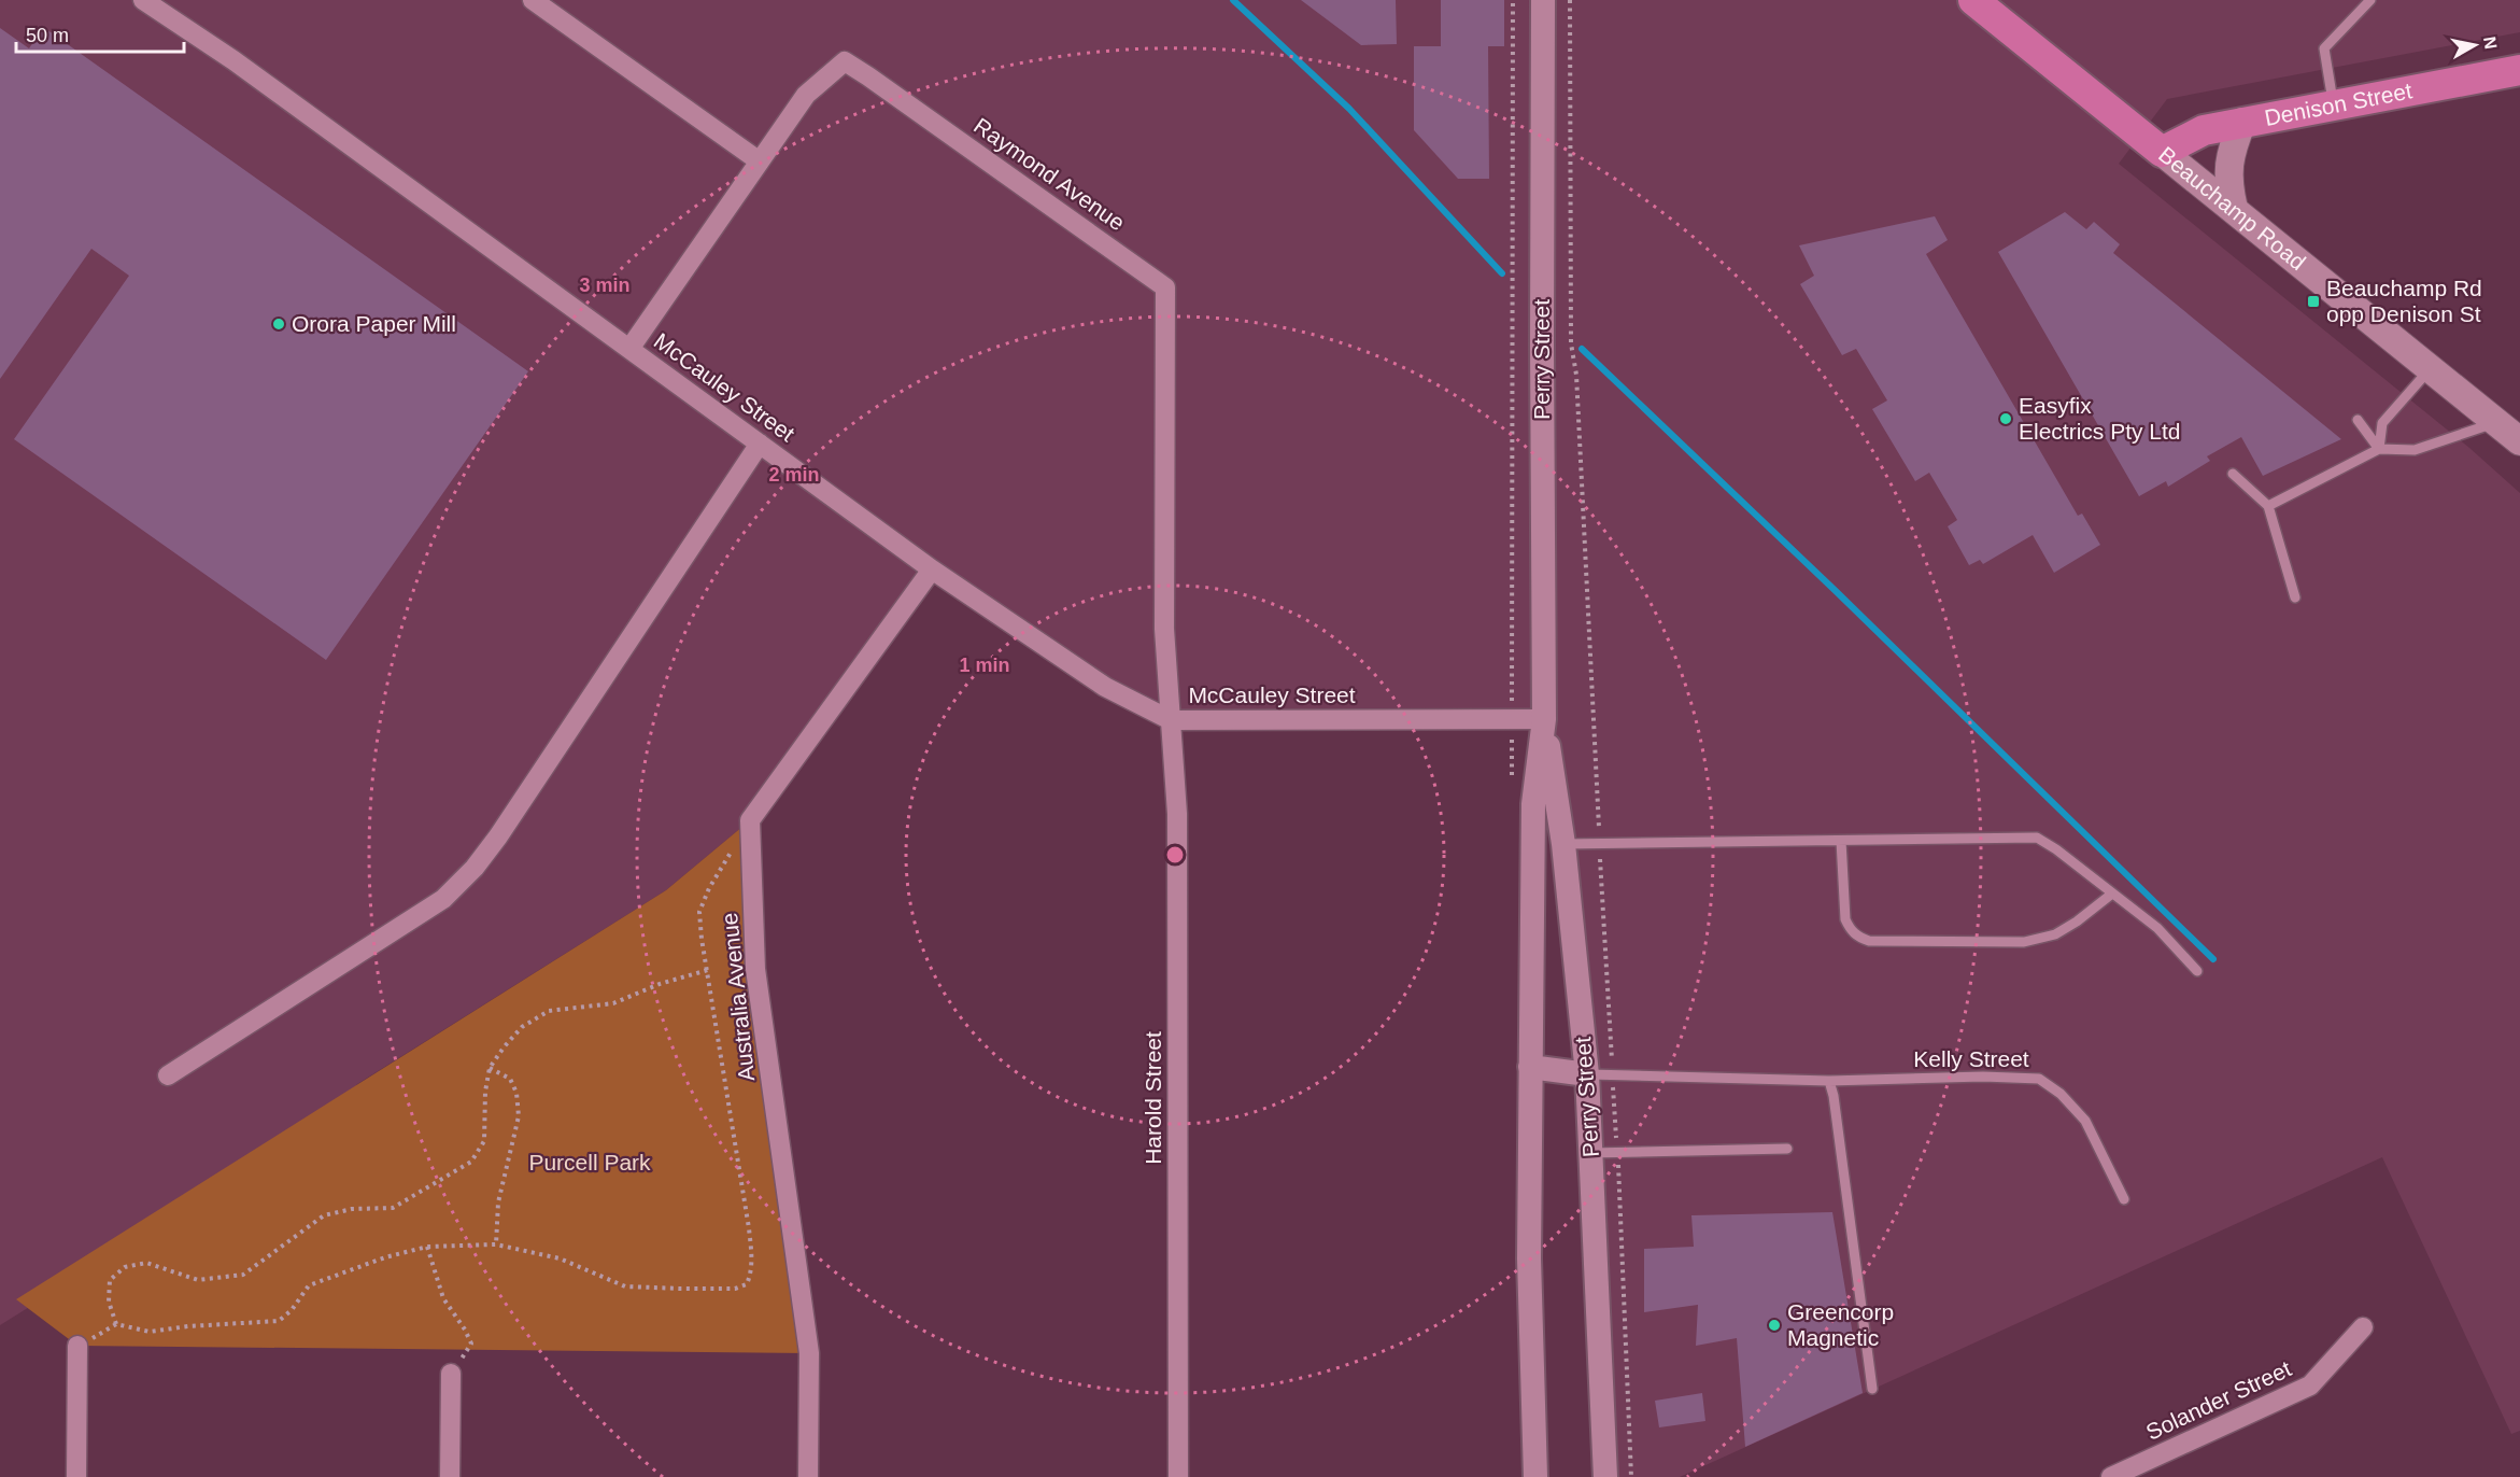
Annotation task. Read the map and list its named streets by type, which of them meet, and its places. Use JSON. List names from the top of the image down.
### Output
{
  "streets": {
    "main road": ["Denison Street", "Beauchamp Road"],
    "street": [
      "Raymond Avenue",
      "Perry Street",
      "McCauley Street",
      "Australia Avenue",
      "Harold Street",
      "Solander Street"
    ],
    "lane": ["Kelly Street"]
  },
  "crossings": [
    ["Denison Street", "Beauchamp Road"],
    ["Raymond Avenue", "McCauley Street"],
    ["Raymond Avenue", "Harold Street"],
    ["Perry Street", "McCauley Street"],
    ["Perry Street", "Kelly Street"],
    ["McCauley Street", "Harold Street"]
  ],
  "parks": ["Purcell Park"],
  "places": {
    "transit": ["Beauchamp Rd opp Denison St"],
    "other": ["Orora Paper Mill", "Easyfix Electrics Pty Ltd", "Greencorp Magnetic"]
  },
  "scale_bar": "50 m",
  "north": "right",
  "rings": ["3 min", "2 min", "1 min"]
}
